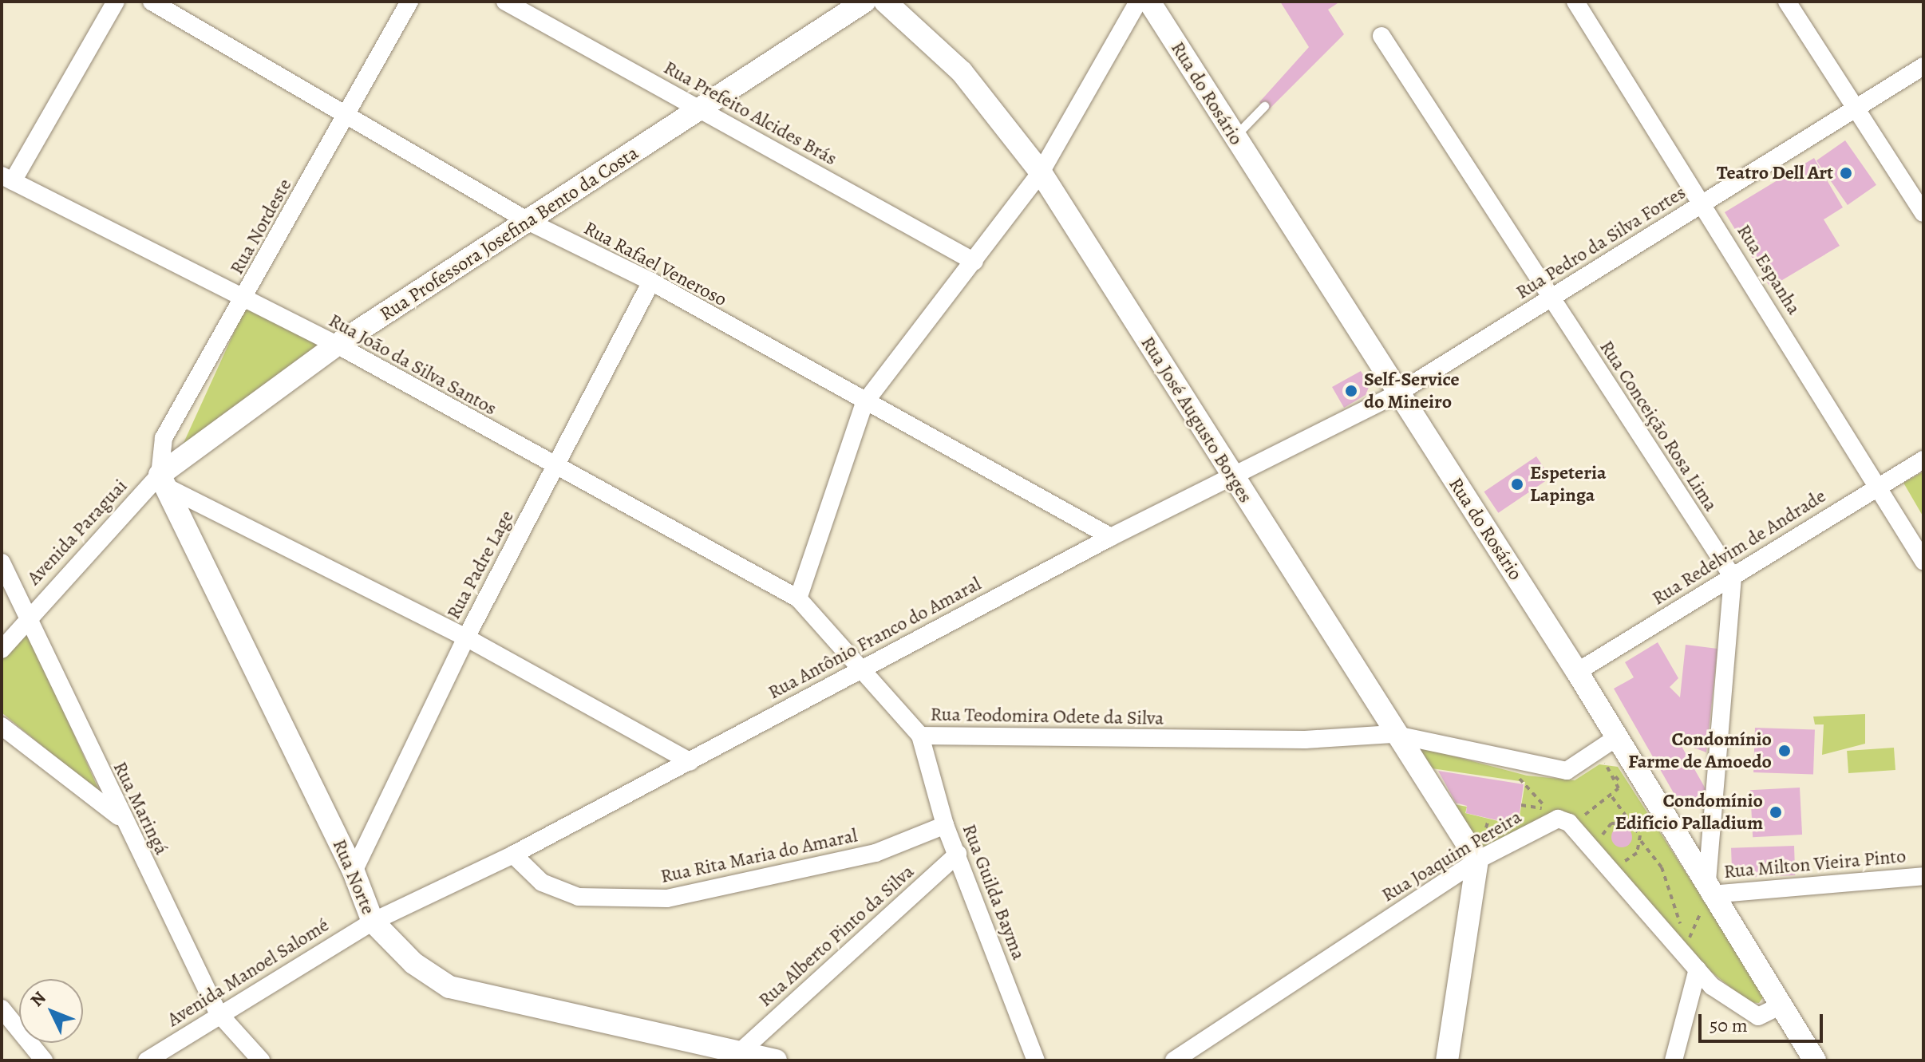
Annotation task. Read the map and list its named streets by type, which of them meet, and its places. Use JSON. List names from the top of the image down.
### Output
{
  "streets": {
    "street": [
      "Rua do Rosário",
      "Rua Prefeito Alcides Brás",
      "Rua Nordeste",
      "Rua Professora Josefina Bento da Costa",
      "Rua Pedro da Silva Fortes",
      "Rua Rafael Veneroso",
      "Rua Espanha",
      "Rua João da Silva Santos",
      "Rua José Augusto Borges",
      "Rua Conceição Rosa Lima",
      "Avenida Paraguai",
      "Rua Redelvim de Andrade",
      "Rua Padre Lage",
      "Rua Antônio Franco do Amaral",
      "Rua Teodomira Odete da Silva",
      "Rua Maringá",
      "Rua Rita Maria do Amaral",
      "Rua Joaquim Pereira",
      "Rua Milton Vieira Pinto",
      "Rua Norte",
      "Rua Guilda Bayma",
      "Rua Alberto Pinto da Silva",
      "Avenida Manoel Salomé"
    ]
  },
  "crossings": [
    ["Rua do Rosário", "Rua Pedro da Silva Fortes"],
    ["Rua do Rosário", "Rua Redelvim de Andrade"],
    ["Rua do Rosário", "Rua Antônio Franco do Amaral"],
    ["Rua do Rosário", "Rua Teodomira Odete da Silva"],
    ["Rua do Rosário", "Rua Milton Vieira Pinto"],
    ["Rua Prefeito Alcides Brás", "Rua Professora Josefina Bento da Costa"],
    ["Rua Nordeste", "Rua Professora Josefina Bento da Costa"],
    ["Rua Nordeste", "Rua Rafael Veneroso"],
    ["Rua Nordeste", "Rua João da Silva Santos"],
    ["Rua Nordeste", "Avenida Paraguai"],
    ["Rua Nordeste", "Rua Norte"],
    ["Rua Professora Josefina Bento da Costa", "Rua Rafael Veneroso"],
    ["Rua Professora Josefina Bento da Costa", "Rua João da Silva Santos"],
    ["Rua Professora Josefina Bento da Costa", "Avenida Paraguai"],
    ["Rua Professora Josefina Bento da Costa", "Rua Norte"],
    ["Rua Pedro da Silva Fortes", "Rua Espanha"],
    ["Rua Pedro da Silva Fortes", "Rua Conceição Rosa Lima"],
    ["Rua Pedro da Silva Fortes", "Rua Antônio Franco do Amaral"],
    ["Rua Rafael Veneroso", "Rua Padre Lage"],
    ["Rua Rafael Veneroso", "Rua Antônio Franco do Amaral"],
    ["Rua Espanha", "Rua Redelvim de Andrade"],
    ["Rua João da Silva Santos", "Rua Padre Lage"],
    ["Rua João da Silva Santos", "Rua Teodomira Odete da Silva"],
    ["Rua José Augusto Borges", "Rua Antônio Franco do Amaral"],
    ["Rua José Augusto Borges", "Rua Teodomira Odete da Silva"],
    ["Rua José Augusto Borges", "Rua Joaquim Pereira"],
    ["Rua Conceição Rosa Lima", "Rua Redelvim de Andrade"],
    ["Avenida Paraguai", "Rua Maringá"],
    ["Avenida Paraguai", "Rua Norte"],
    ["Rua Padre Lage", "Rua Norte"],
    ["Rua Antônio Franco do Amaral", "Rua Teodomira Odete da Silva"],
    ["Rua Antônio Franco do Amaral", "Rua Rita Maria do Amaral"],
    ["Rua Antônio Franco do Amaral", "Rua Norte"],
    ["Rua Antônio Franco do Amaral", "Avenida Manoel Salomé"],
    ["Rua Teodomira Odete da Silva", "Rua Guilda Bayma"],
    ["Rua Maringá", "Avenida Manoel Salomé"],
    ["Rua Rita Maria do Amaral", "Rua Guilda Bayma"],
    ["Rua Norte", "Rua Alberto Pinto da Silva"],
    ["Rua Norte", "Avenida Manoel Salomé"],
    ["Rua Guilda Bayma", "Rua Alberto Pinto da Silva"]
  ],
  "places": [
    "Teatro Dell Art",
    "Self-Service do Mineiro",
    "Espeteria Lapinga",
    "Condomínio Farme de Amoedo",
    "Condomínio Edifício Palladium"
  ],
  "scale_bar": "50 m",
  "north": "top left"
}
